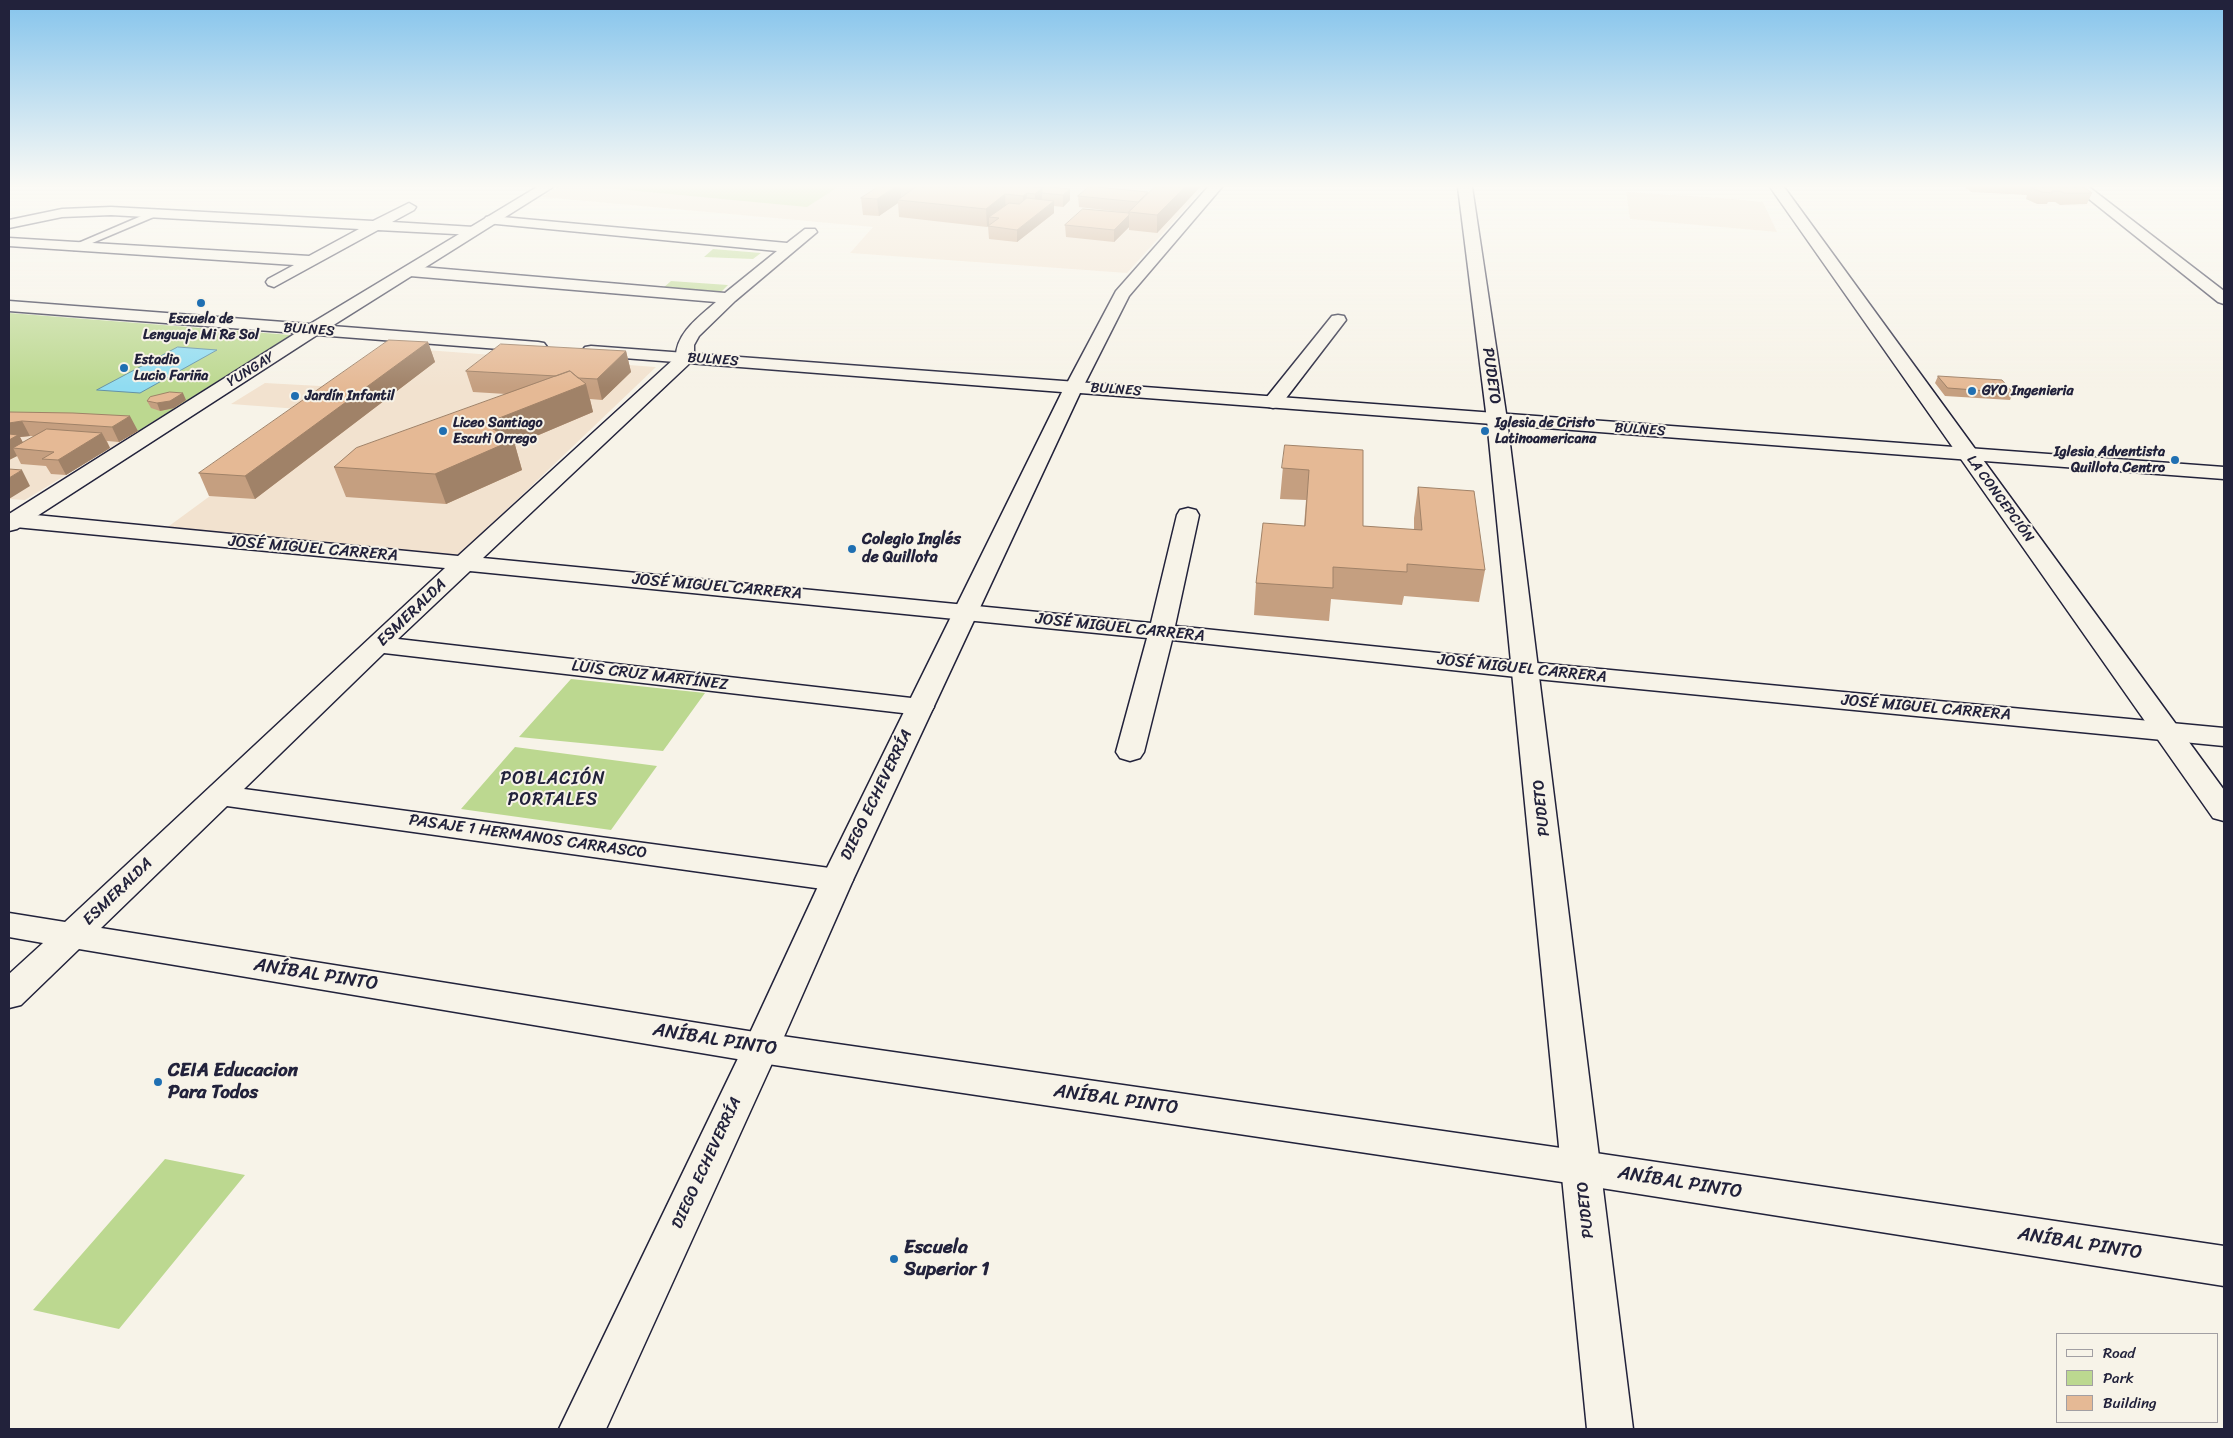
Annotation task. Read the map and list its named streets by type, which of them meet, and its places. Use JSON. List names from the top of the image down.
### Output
{
  "streets": {
    "street": [
      "BULNES",
      "YUNGAY",
      "PUDETO",
      "LA CONCEPCIÓN",
      "JOSÉ MIGUEL CARRERA",
      "ESMERALDA",
      "LUIS CRUZ MARTÍNEZ",
      "DIEGO ECHEVERRÍA",
      "PASAJE 1 HERMANOS CARRASCO",
      "ANÍBAL PINTO"
    ]
  },
  "crossings": [
    ["BULNES", "YUNGAY"],
    ["BULNES", "PUDETO"],
    ["BULNES", "LA CONCEPCIÓN"],
    ["BULNES", "ESMERALDA"],
    ["BULNES", "DIEGO ECHEVERRÍA"],
    ["YUNGAY", "JOSÉ MIGUEL CARRERA"],
    ["PUDETO", "JOSÉ MIGUEL CARRERA"],
    ["PUDETO", "ANÍBAL PINTO"],
    ["LA CONCEPCIÓN", "JOSÉ MIGUEL CARRERA"],
    ["JOSÉ MIGUEL CARRERA", "ESMERALDA"],
    ["JOSÉ MIGUEL CARRERA", "DIEGO ECHEVERRÍA"],
    ["ESMERALDA", "LUIS CRUZ MARTÍNEZ"],
    ["ESMERALDA", "PASAJE 1 HERMANOS CARRASCO"],
    ["ESMERALDA", "ANÍBAL PINTO"],
    ["LUIS CRUZ MARTÍNEZ", "DIEGO ECHEVERRÍA"],
    ["DIEGO ECHEVERRÍA", "PASAJE 1 HERMANOS CARRASCO"],
    ["DIEGO ECHEVERRÍA", "ANÍBAL PINTO"]
  ],
  "districts": ["POBLACIÓN PORTALES"],
  "places": [
    "Escuela de Lenguaje Mi Re Sol",
    "Estadio Lucio Fariña",
    "GYO Ingenieria",
    "Jardín Infantil",
    "Liceo Santiago Escuti Orrego",
    "Iglesia de Cristo Latinoamericana",
    "Iglesia Adventista Quillota Centro",
    "Colegio Inglés de Quillota",
    "CEIA Educacion Para Todos",
    "Escuela Superior 1"
  ],
  "legend": ["Road", "Park", "Building"]
}
